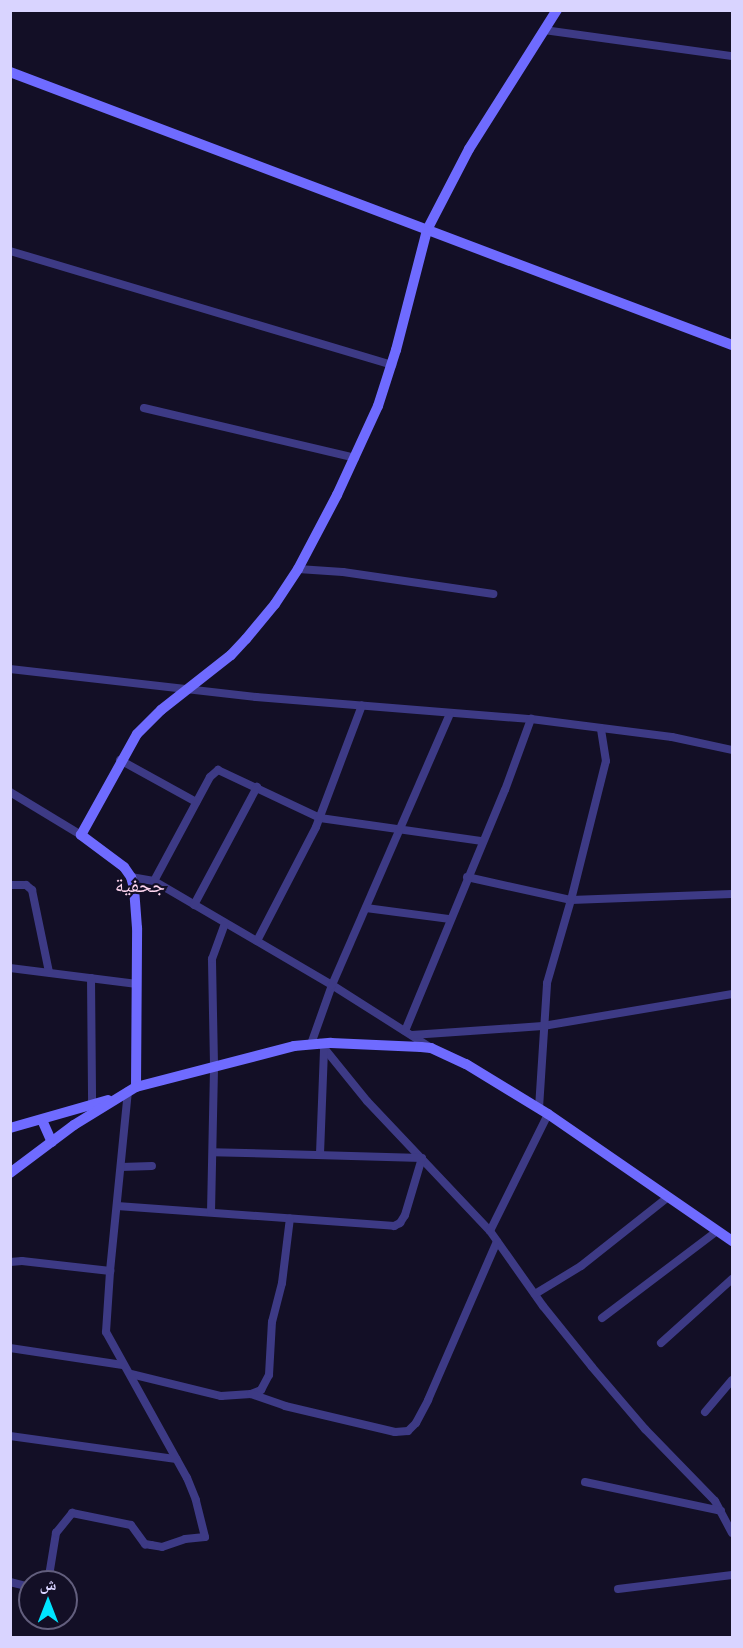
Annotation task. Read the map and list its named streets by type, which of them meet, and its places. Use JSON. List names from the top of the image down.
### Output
{
  "districts": ["جحفية"],
  "north": "top"
}
